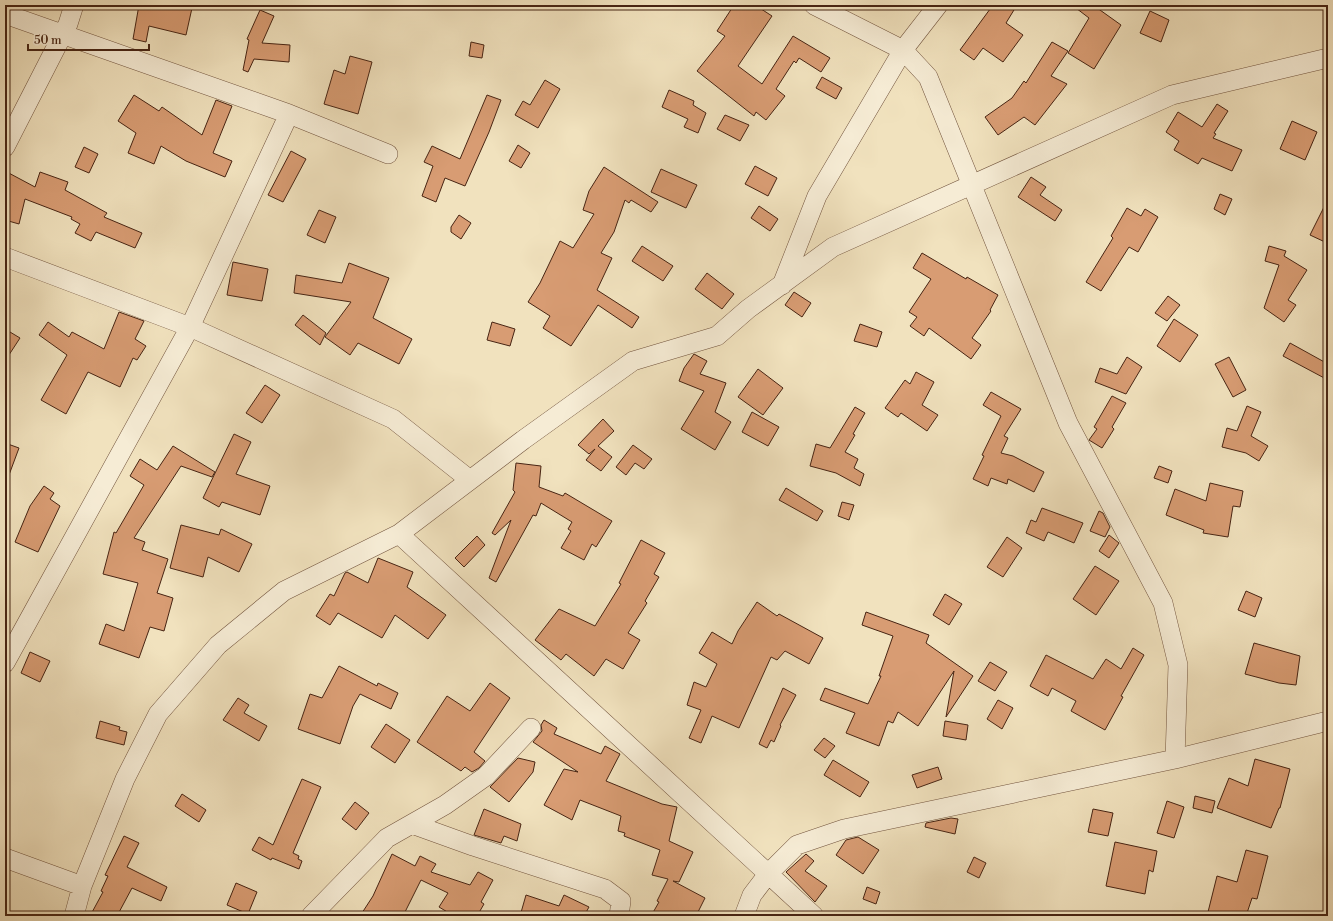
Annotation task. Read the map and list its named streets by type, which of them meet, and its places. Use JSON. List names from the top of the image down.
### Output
{
  "scale_bar": "50 m"
}
